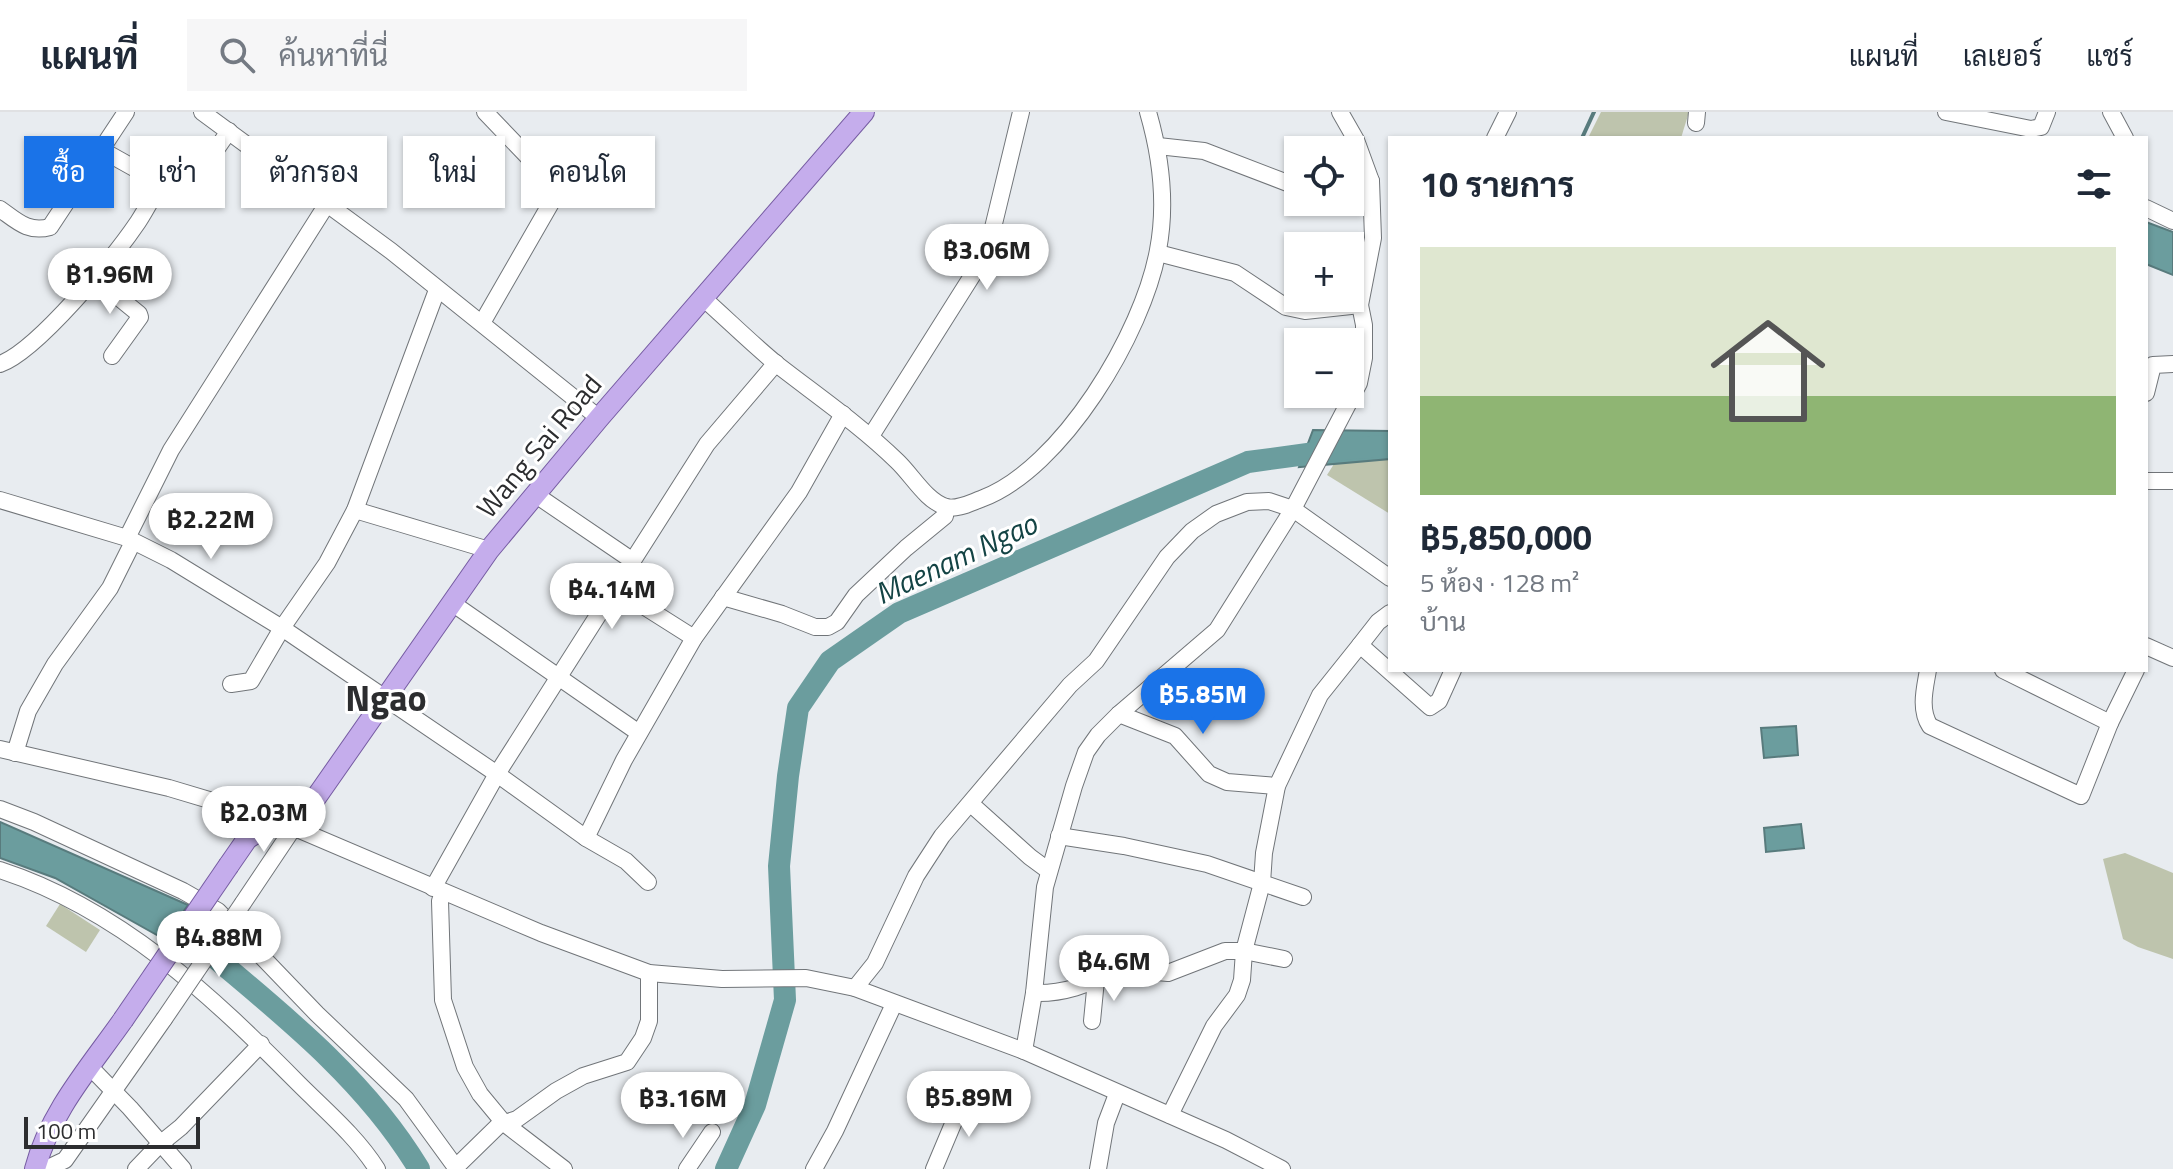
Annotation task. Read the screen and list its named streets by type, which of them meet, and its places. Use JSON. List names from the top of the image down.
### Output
{
  "streets": {
    "main road": ["Wang Sai Road"]
  },
  "districts": ["Ngao"],
  "water": ["Maenam Ngao"],
  "scale_bar": "100 m",
  "page": {
    "header": "แผนที่",
    "search": "ค้นหาที่นี่",
    "nav": ["แผนที่", "เลเยอร์", "แชร์"],
    "map_buttons": ["+", "−"],
    "chip": [
      "ซื้อ",
      "เช่า",
      "ตัวกรอง",
      "ใหม่",
      "คอนโด"
    ],
    "heading": "10 รายการ",
    "price": [
      "฿3.06M",
      "฿1.96M",
      "฿2.22M",
      "฿4.14M",
      "฿5.85M",
      "฿2.03M",
      "฿4.88M",
      "฿4.6M",
      "฿5.89M",
      "฿3.16M"
    ],
    "list": [
      {
        "name": "฿5,850,000",
        "note": "5 ห้อง · 128 m² · บ้าน"
      }
    ],
    "scale": "100 m"
  }
}
